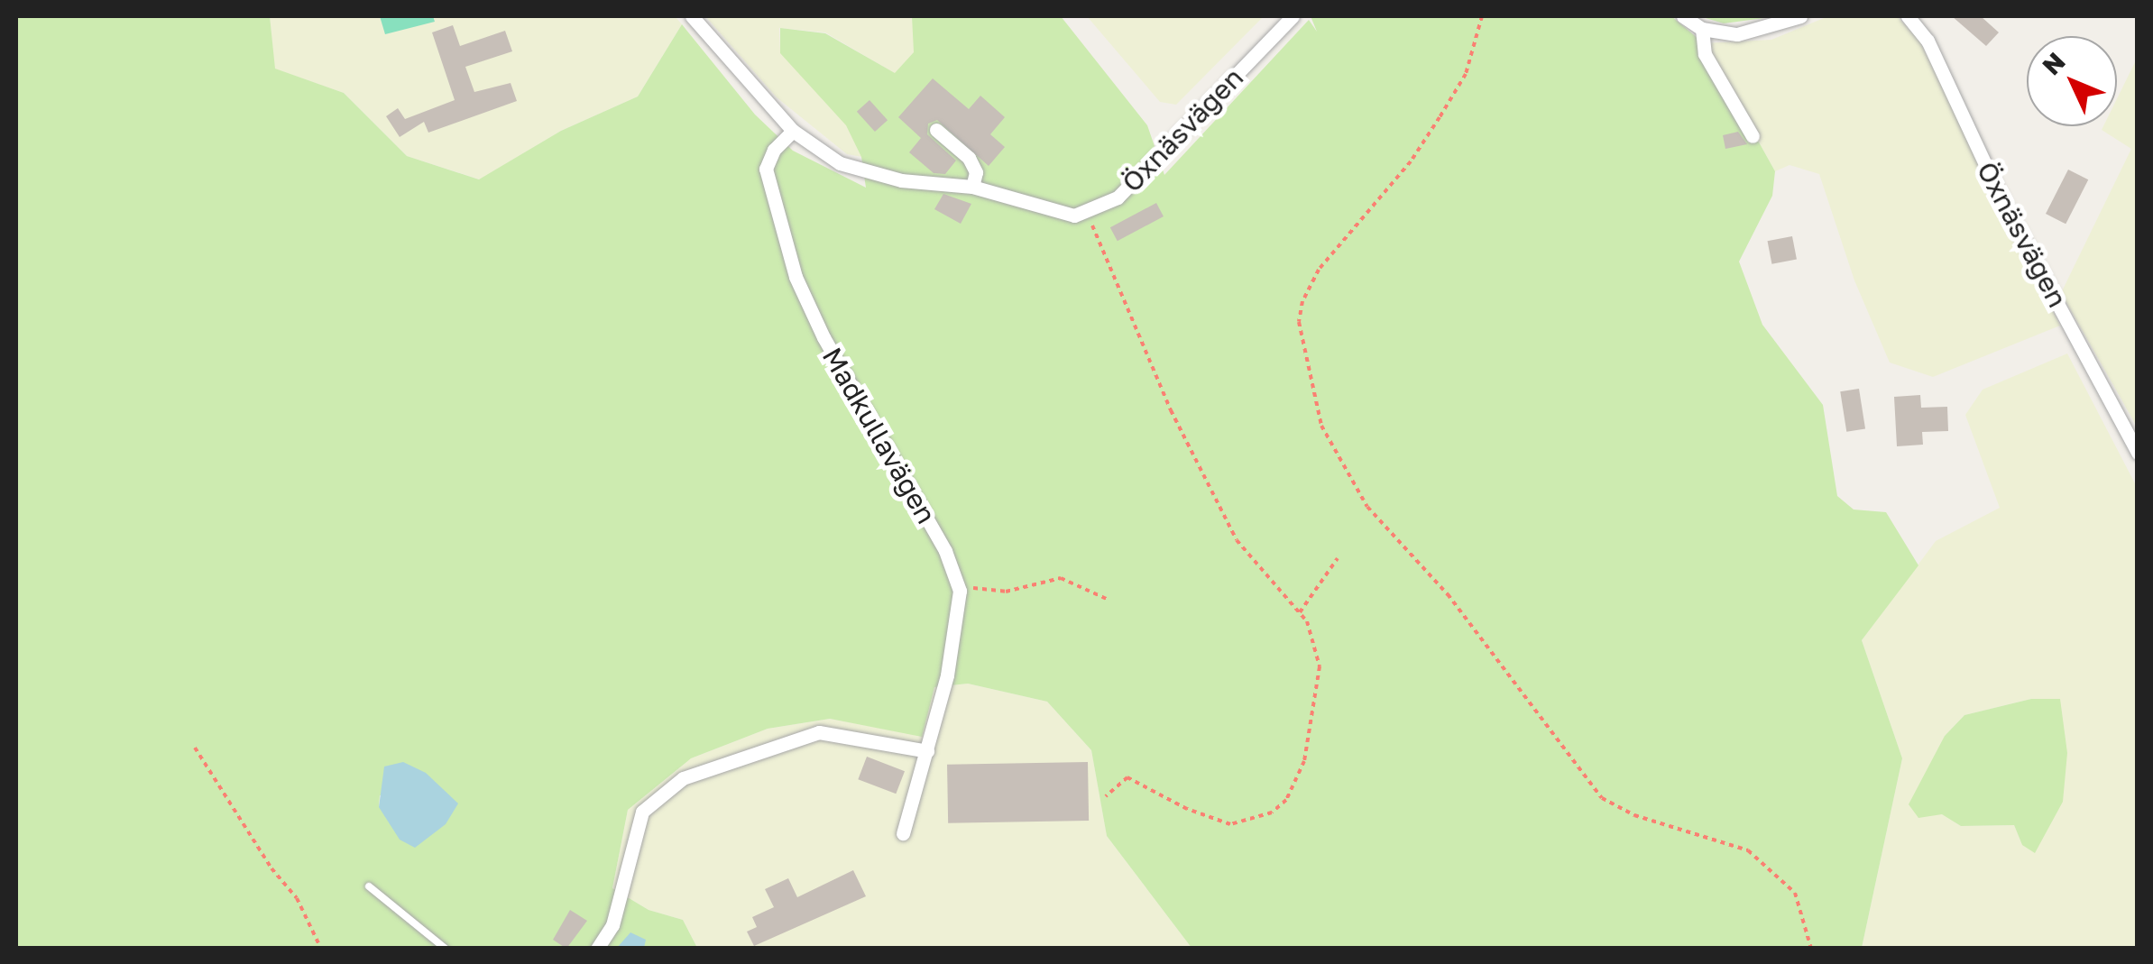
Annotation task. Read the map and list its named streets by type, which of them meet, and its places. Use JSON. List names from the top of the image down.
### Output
{
  "streets": {
    "street": ["Öxnäsvägen", "Madkullavägen"]
  },
  "north": "top left"
}
